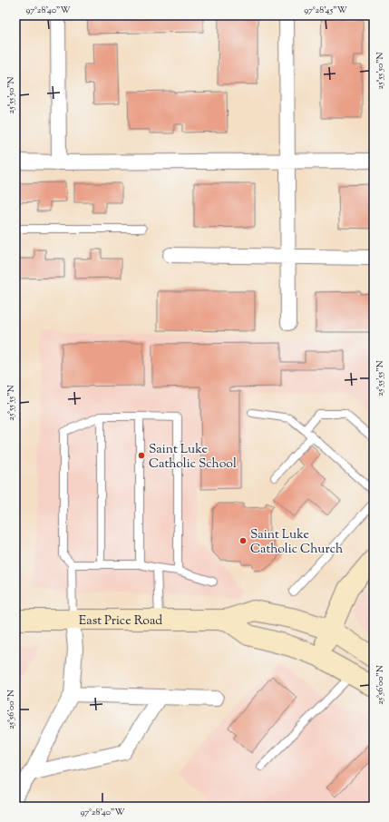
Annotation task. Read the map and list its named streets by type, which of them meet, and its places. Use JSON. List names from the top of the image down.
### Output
{
  "streets": {
    "main road": ["East Price Road"]
  },
  "places": ["Saint Luke Catholic School", "Saint Luke Catholic Church"],
  "coordinates": [
    "97°28'40\"W",
    "97°28'45\"W",
    "25°55'50\"N",
    "25°55'55\"N",
    "25°56'00\"N"
  ]
}
